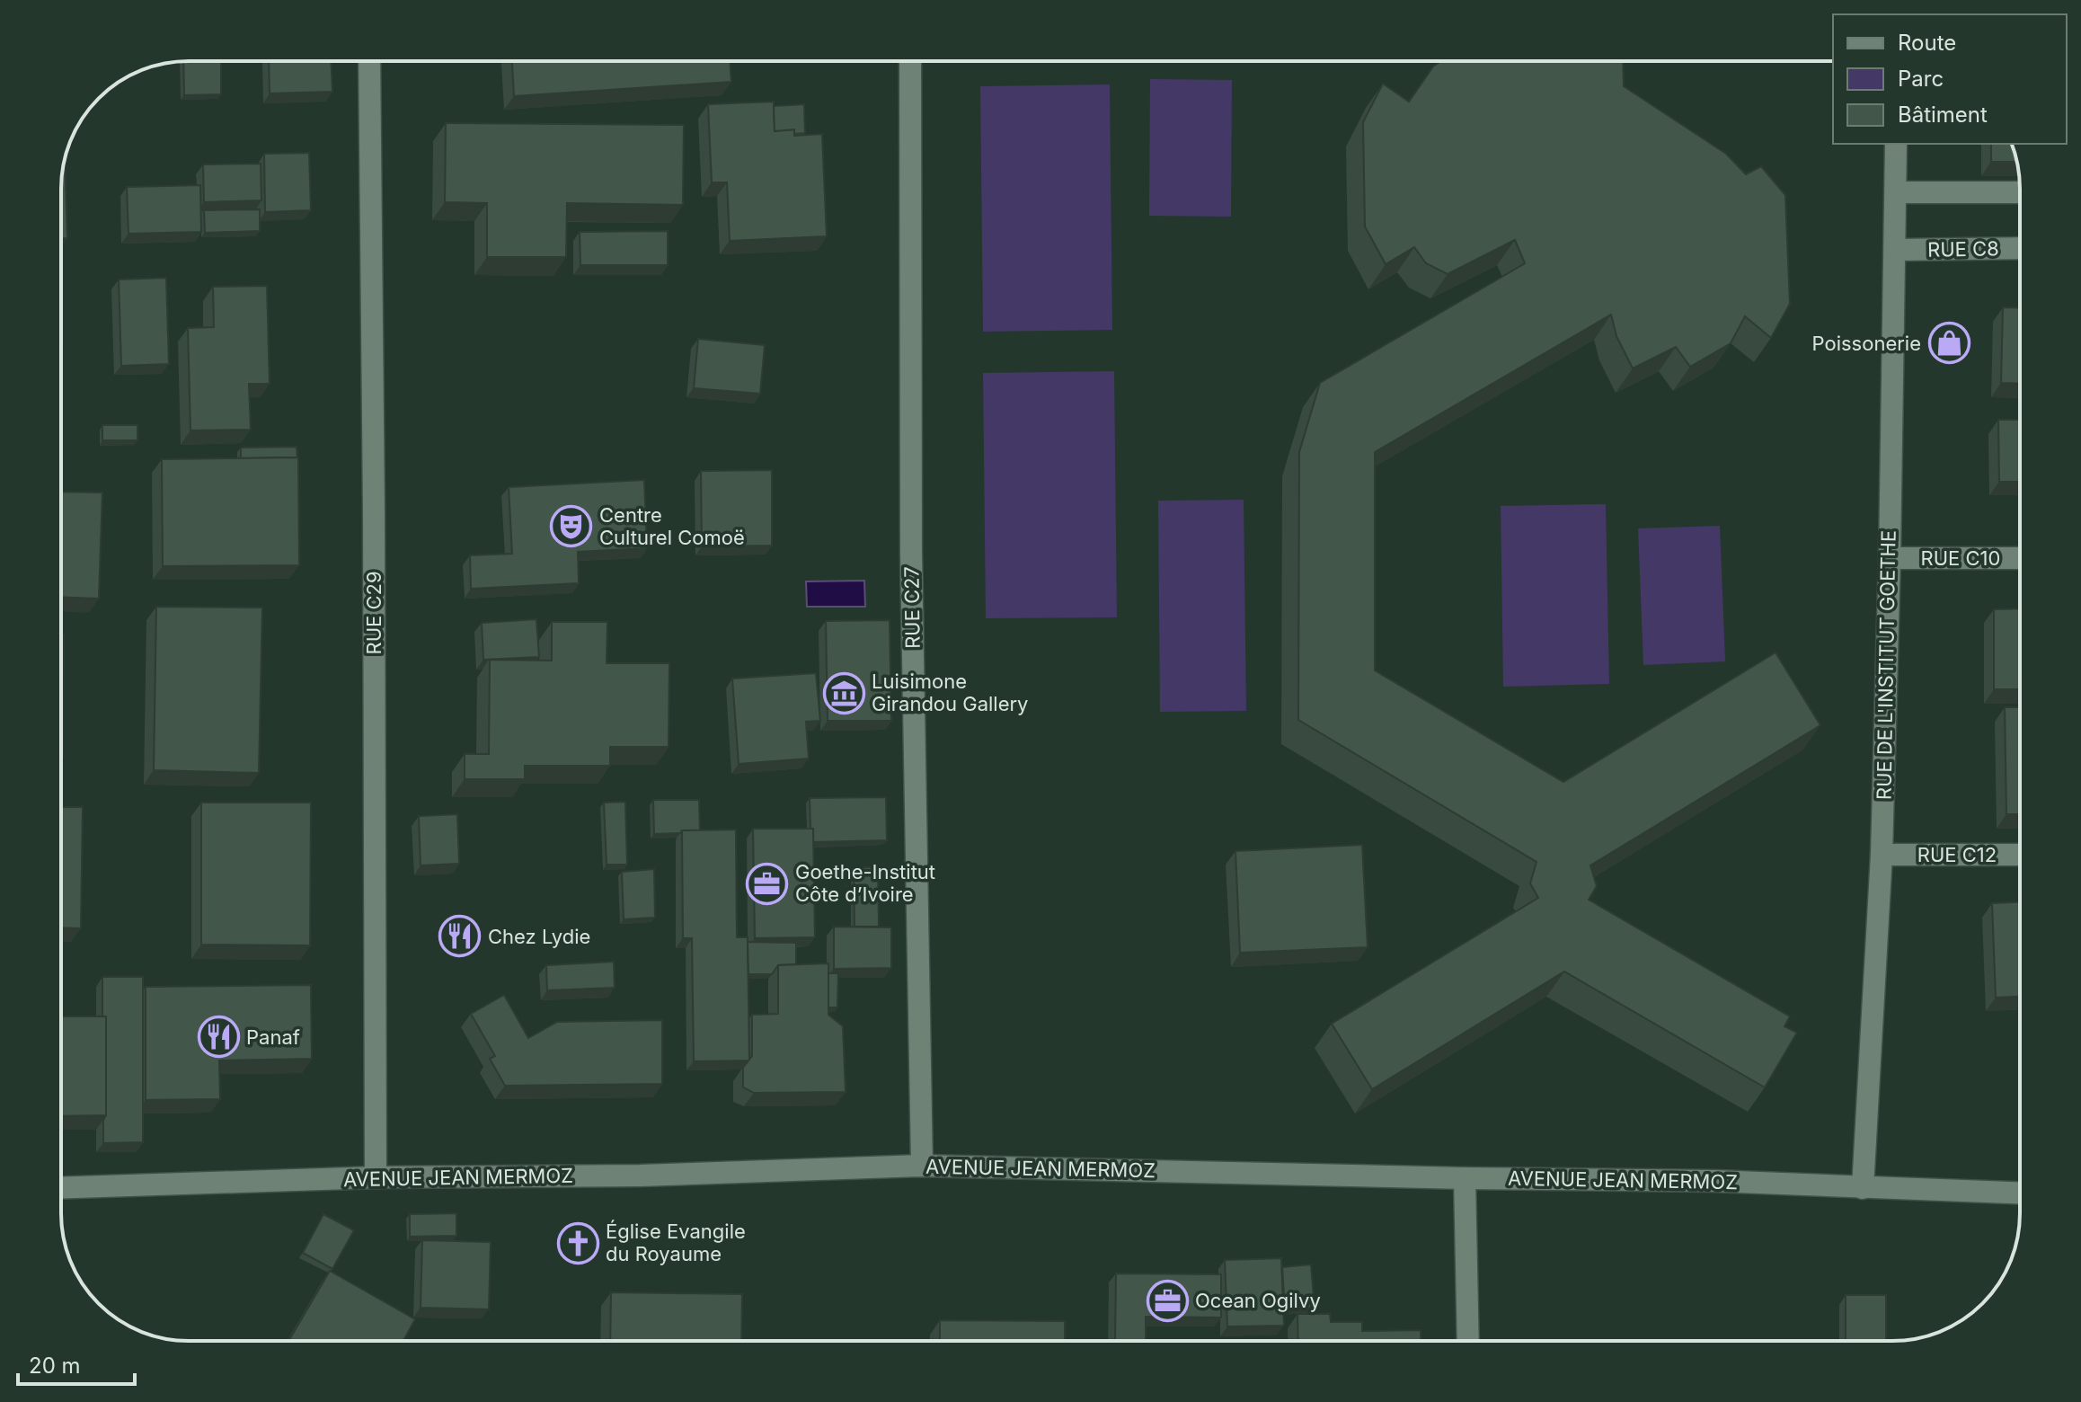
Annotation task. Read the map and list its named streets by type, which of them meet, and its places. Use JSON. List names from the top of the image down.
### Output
{
  "streets": {
    "street": [
      "RUE C8",
      "RUE C10",
      "RUE C27",
      "RUE C29",
      "RUE DE L'INSTITUT GOETHE",
      "RUE C12",
      "AVENUE JEAN MERMOZ"
    ]
  },
  "crossings": [
    ["RUE C8", "RUE DE L'INSTITUT GOETHE"],
    ["RUE C10", "RUE DE L'INSTITUT GOETHE"],
    ["RUE C27", "AVENUE JEAN MERMOZ"],
    ["RUE C29", "AVENUE JEAN MERMOZ"],
    ["RUE DE L'INSTITUT GOETHE", "RUE C12"],
    ["RUE DE L'INSTITUT GOETHE", "AVENUE JEAN MERMOZ"]
  ],
  "places": {
    "shop": ["Poissonerie"],
    "theatre": ["Centre Culturel Comoë"],
    "museum": ["Luisimone Girandou Gallery"],
    "office": ["Goethe-Institut Côte d’Ivoire", "Ocean Ogilvy"],
    "restaurant": ["Chez Lydie", "Panaf"],
    "church": ["Église Evangile du Royaume"]
  },
  "legend": ["Route", "Parc", "Bâtiment"],
  "scale_bar": "20 m"
}
